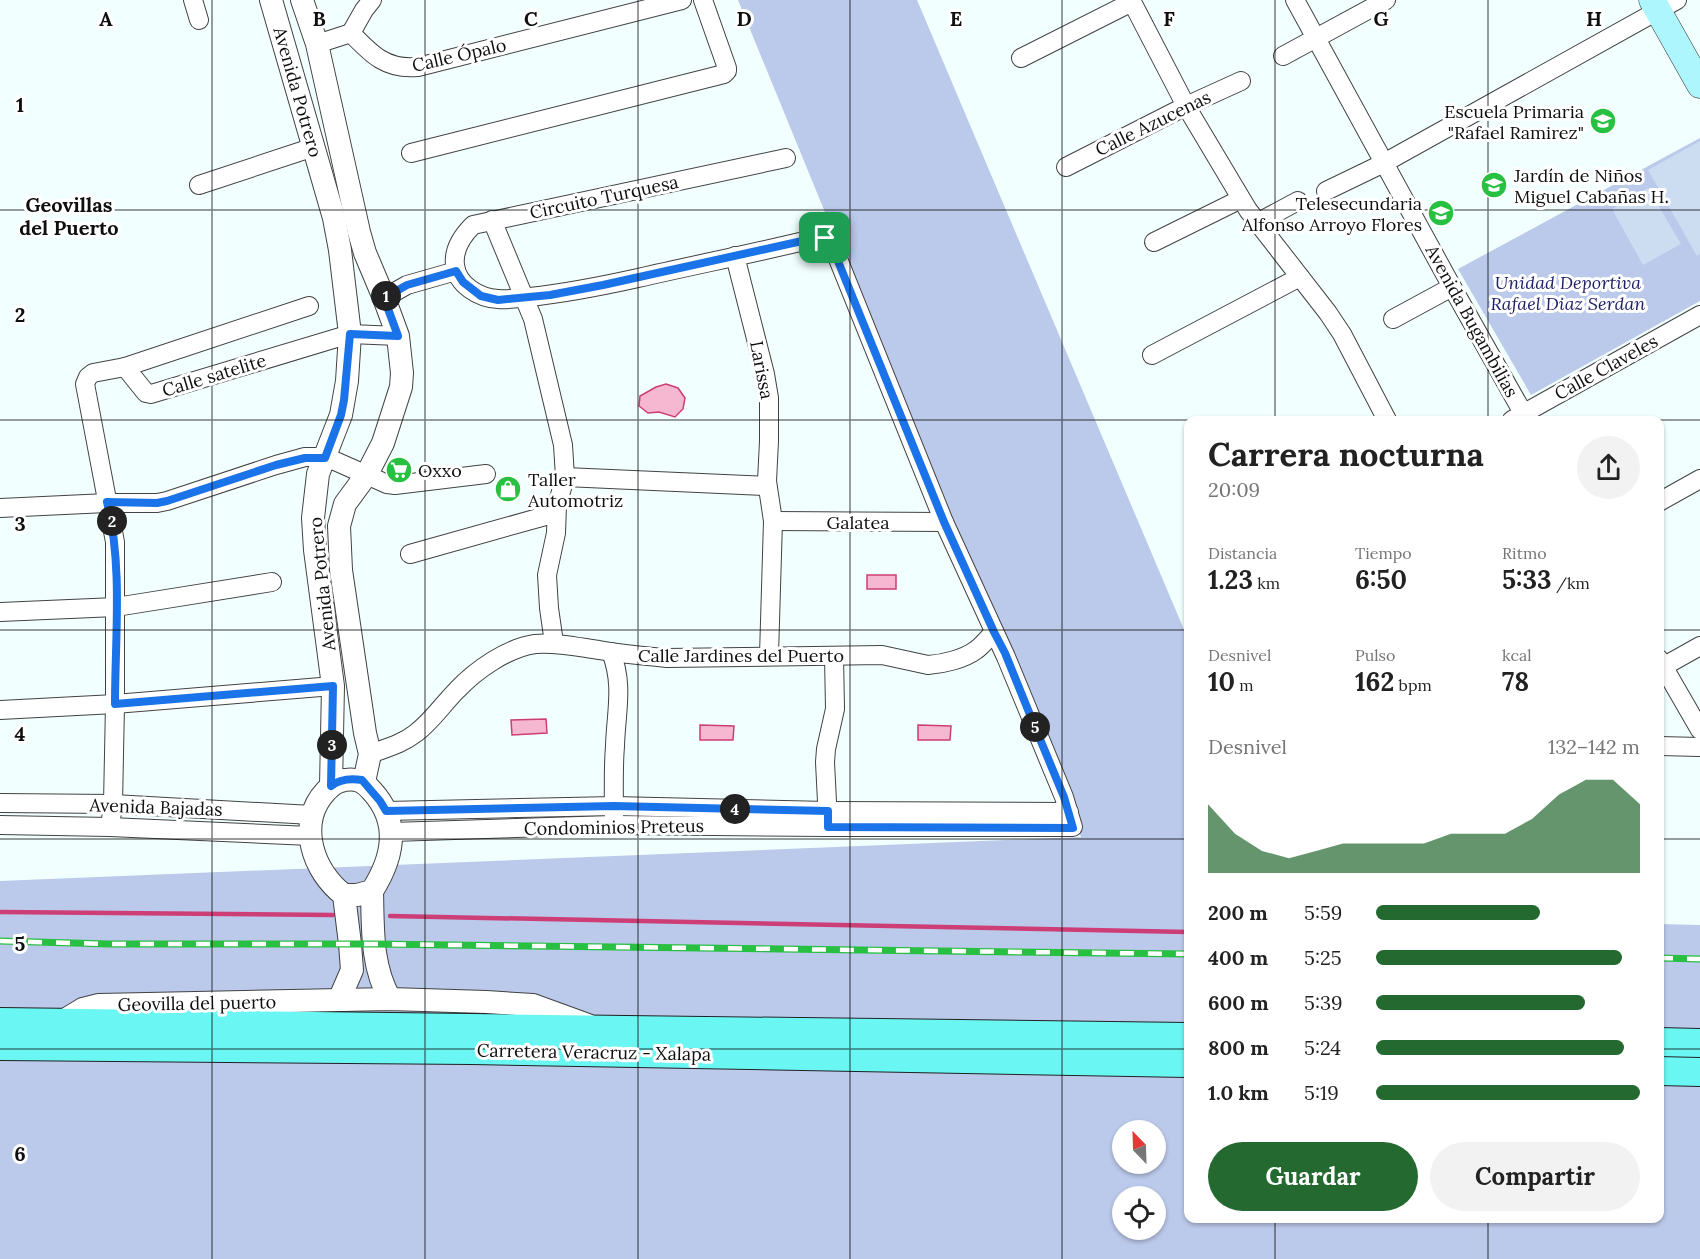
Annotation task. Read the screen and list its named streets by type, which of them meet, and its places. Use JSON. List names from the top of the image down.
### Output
{
  "streets": {
    "main road": ["Carretera Veracruz - Xalapa"],
    "street": [
      "Calle Ópalo",
      "Avenida Potrero",
      "Calle Azucenas",
      "Circuito Turquesa",
      "Avenida Bugambilias",
      "Calle Claveles",
      "Larissa",
      "Calle satelite",
      "Galatea",
      "Calle Jardines del Puerto",
      "Avenida Bajadas",
      "Condominios Preteus",
      "Geovilla del puerto"
    ]
  },
  "crossings": [
    ["Avenida Potrero", "Calle satelite"],
    ["Avenida Potrero", "Calle Jardines del Puerto"],
    ["Avenida Potrero", "Avenida Bajadas"],
    ["Avenida Potrero", "Condominios Preteus"],
    ["Larissa", "Galatea"],
    ["Larissa", "Calle Jardines del Puerto"],
    ["Calle Jardines del Puerto", "Condominios Preteus"],
    ["Avenida Bajadas", "Condominios Preteus"],
    ["Geovilla del puerto", "Carretera Veracruz - Xalapa"]
  ],
  "districts": ["Geovillas del Puerto"],
  "parks": ["Unidad Deportiva Rafael Diaz Serdan"],
  "places": {
    "school or university": ["Escuela Primaria \"Rafael Ramirez\"", "Jardín de Niños Miguel Cabañas H.", "Telesecundaria Alfonso Arroyo Flores"],
    "supermarket": ["Oxxo"],
    "shop": ["Taller Automotriz"]
  },
  "north": "top left",
  "page": {
    "pins": [
      "1",
      "2",
      "5",
      "3",
      "4"
    ],
    "heading": ["Carrera nocturna", "20:09"],
    "stats": [
      ["Distancia", "1.23 km"],
      ["Tiempo", "6:50"],
      ["Ritmo", "5:33 /km"],
      ["Desnivel", "10 m"],
      ["Pulso", "162 bpm"],
      ["kcal", "78"]
    ],
    "chart": ["Desnivel", "132–142 m"],
    "list": [
      {
        "name": "200 m",
        "note": "5:59"
      },
      {
        "name": "400 m",
        "note": "5:25"
      },
      {
        "name": "600 m",
        "note": "5:39"
      },
      {
        "name": "800 m",
        "note": "5:24"
      },
      {
        "name": "1.0 km",
        "note": "5:19"
      }
    ],
    "buttons": ["Guardar", "Compartir"]
  },
  "grid": {
    "columns": [
      "A",
      "B",
      "C",
      "D",
      "E",
      "F",
      "G",
      "H"
    ],
    "rows": [
      "1",
      "2",
      "3",
      "4",
      "5",
      "6"
    ]
  }
}
